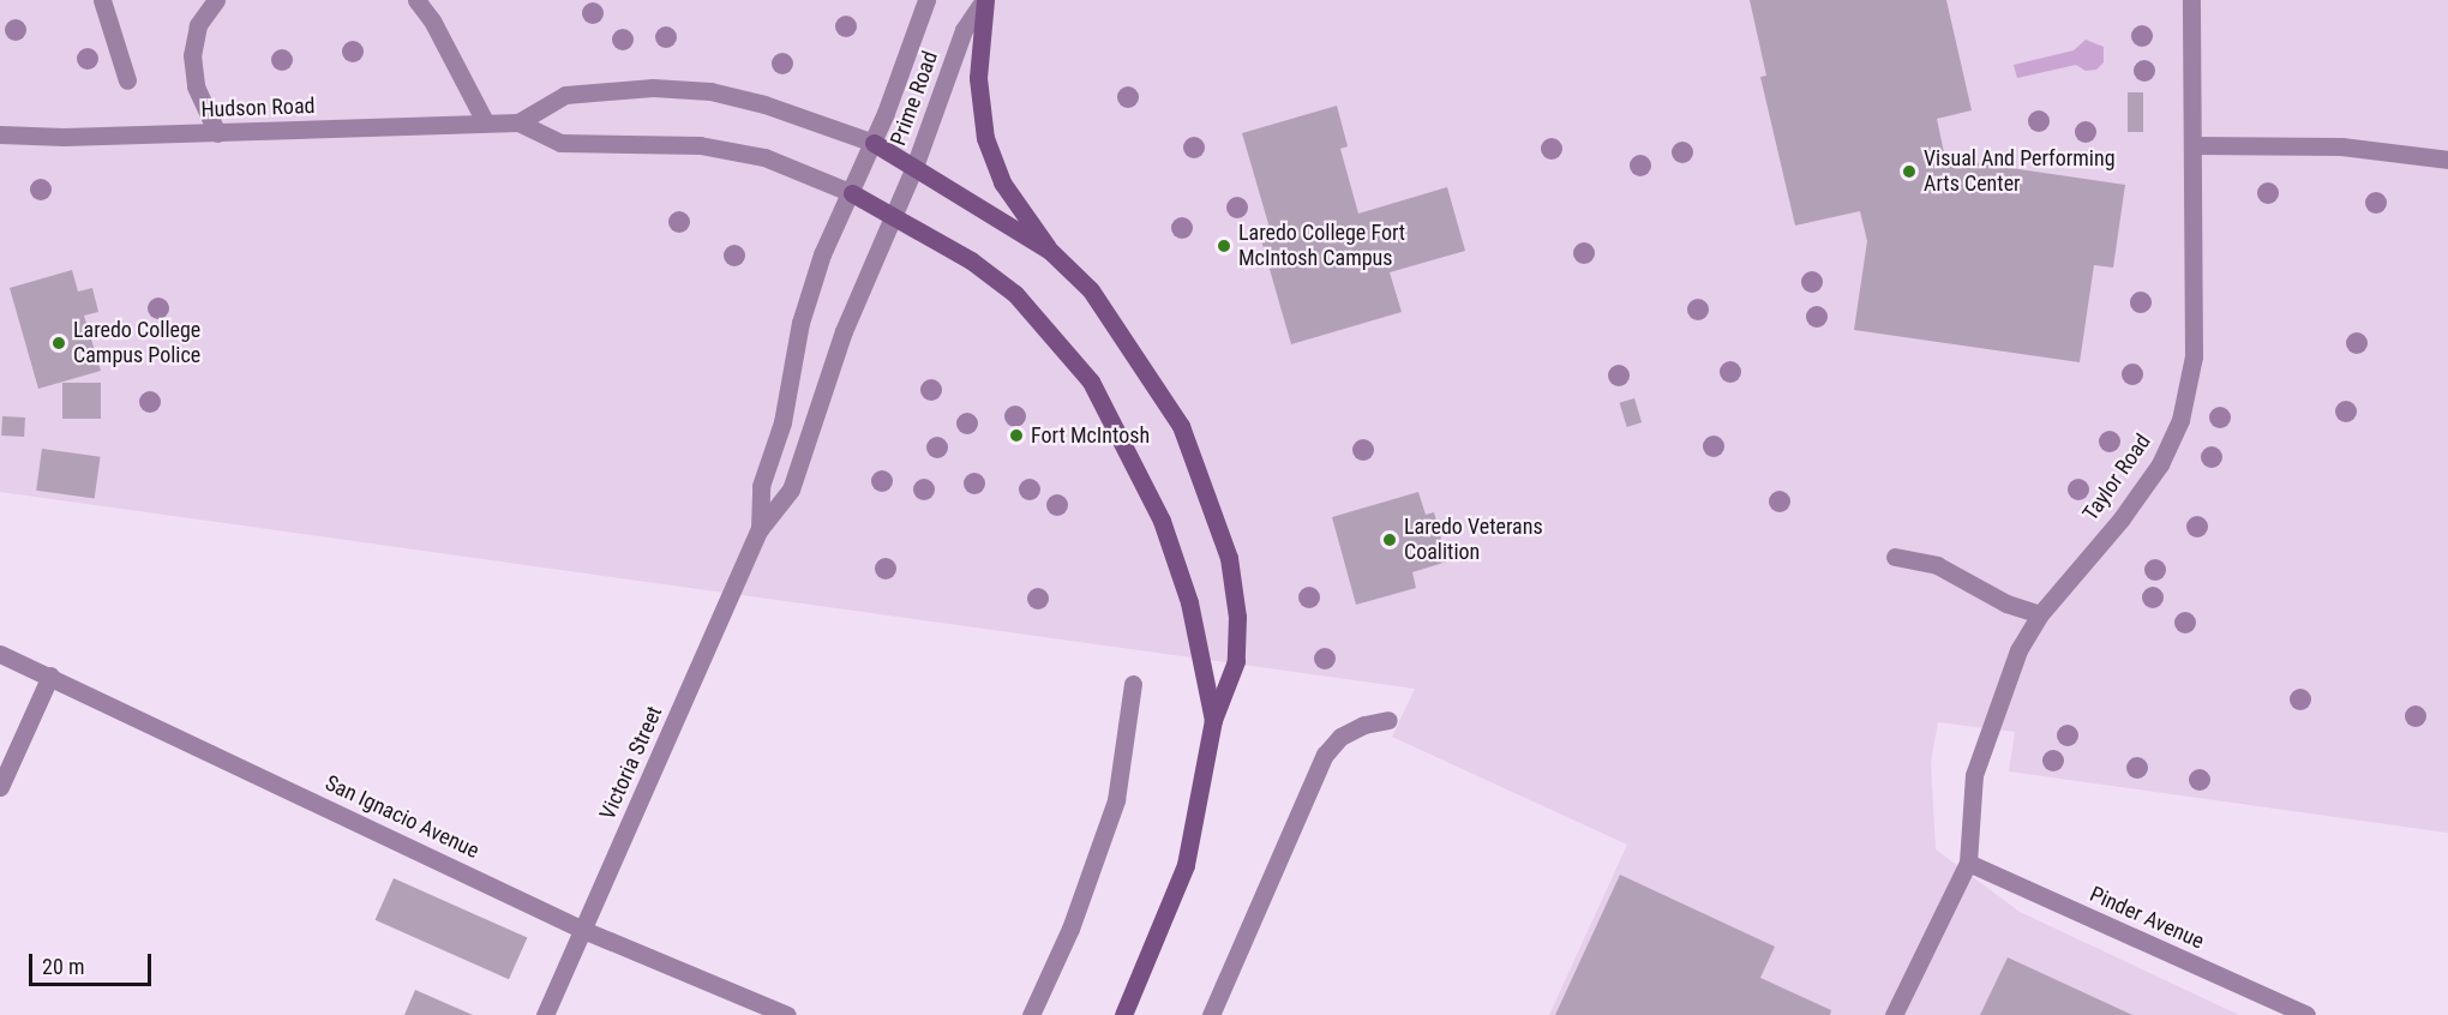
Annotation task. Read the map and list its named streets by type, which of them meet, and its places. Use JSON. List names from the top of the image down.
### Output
{
  "streets": {
    "street": [
      "Prime Road",
      "Hudson Road",
      "Taylor Road",
      "Victoria Street",
      "San Ignacio Avenue",
      "Pinder Avenue"
    ]
  },
  "crossings": [
    ["Prime Road", "Hudson Road"],
    ["Prime Road", "Victoria Street"],
    ["Hudson Road", "Victoria Street"],
    ["Taylor Road", "Pinder Avenue"],
    ["Victoria Street", "San Ignacio Avenue"]
  ],
  "places": [
    "Visual And Performing Arts Center",
    "Laredo College Fort McIntosh Campus",
    "Laredo College Campus Police",
    "Fort McIntosh",
    "Laredo Veterans Coalition"
  ],
  "scale_bar": "20 m"
}
